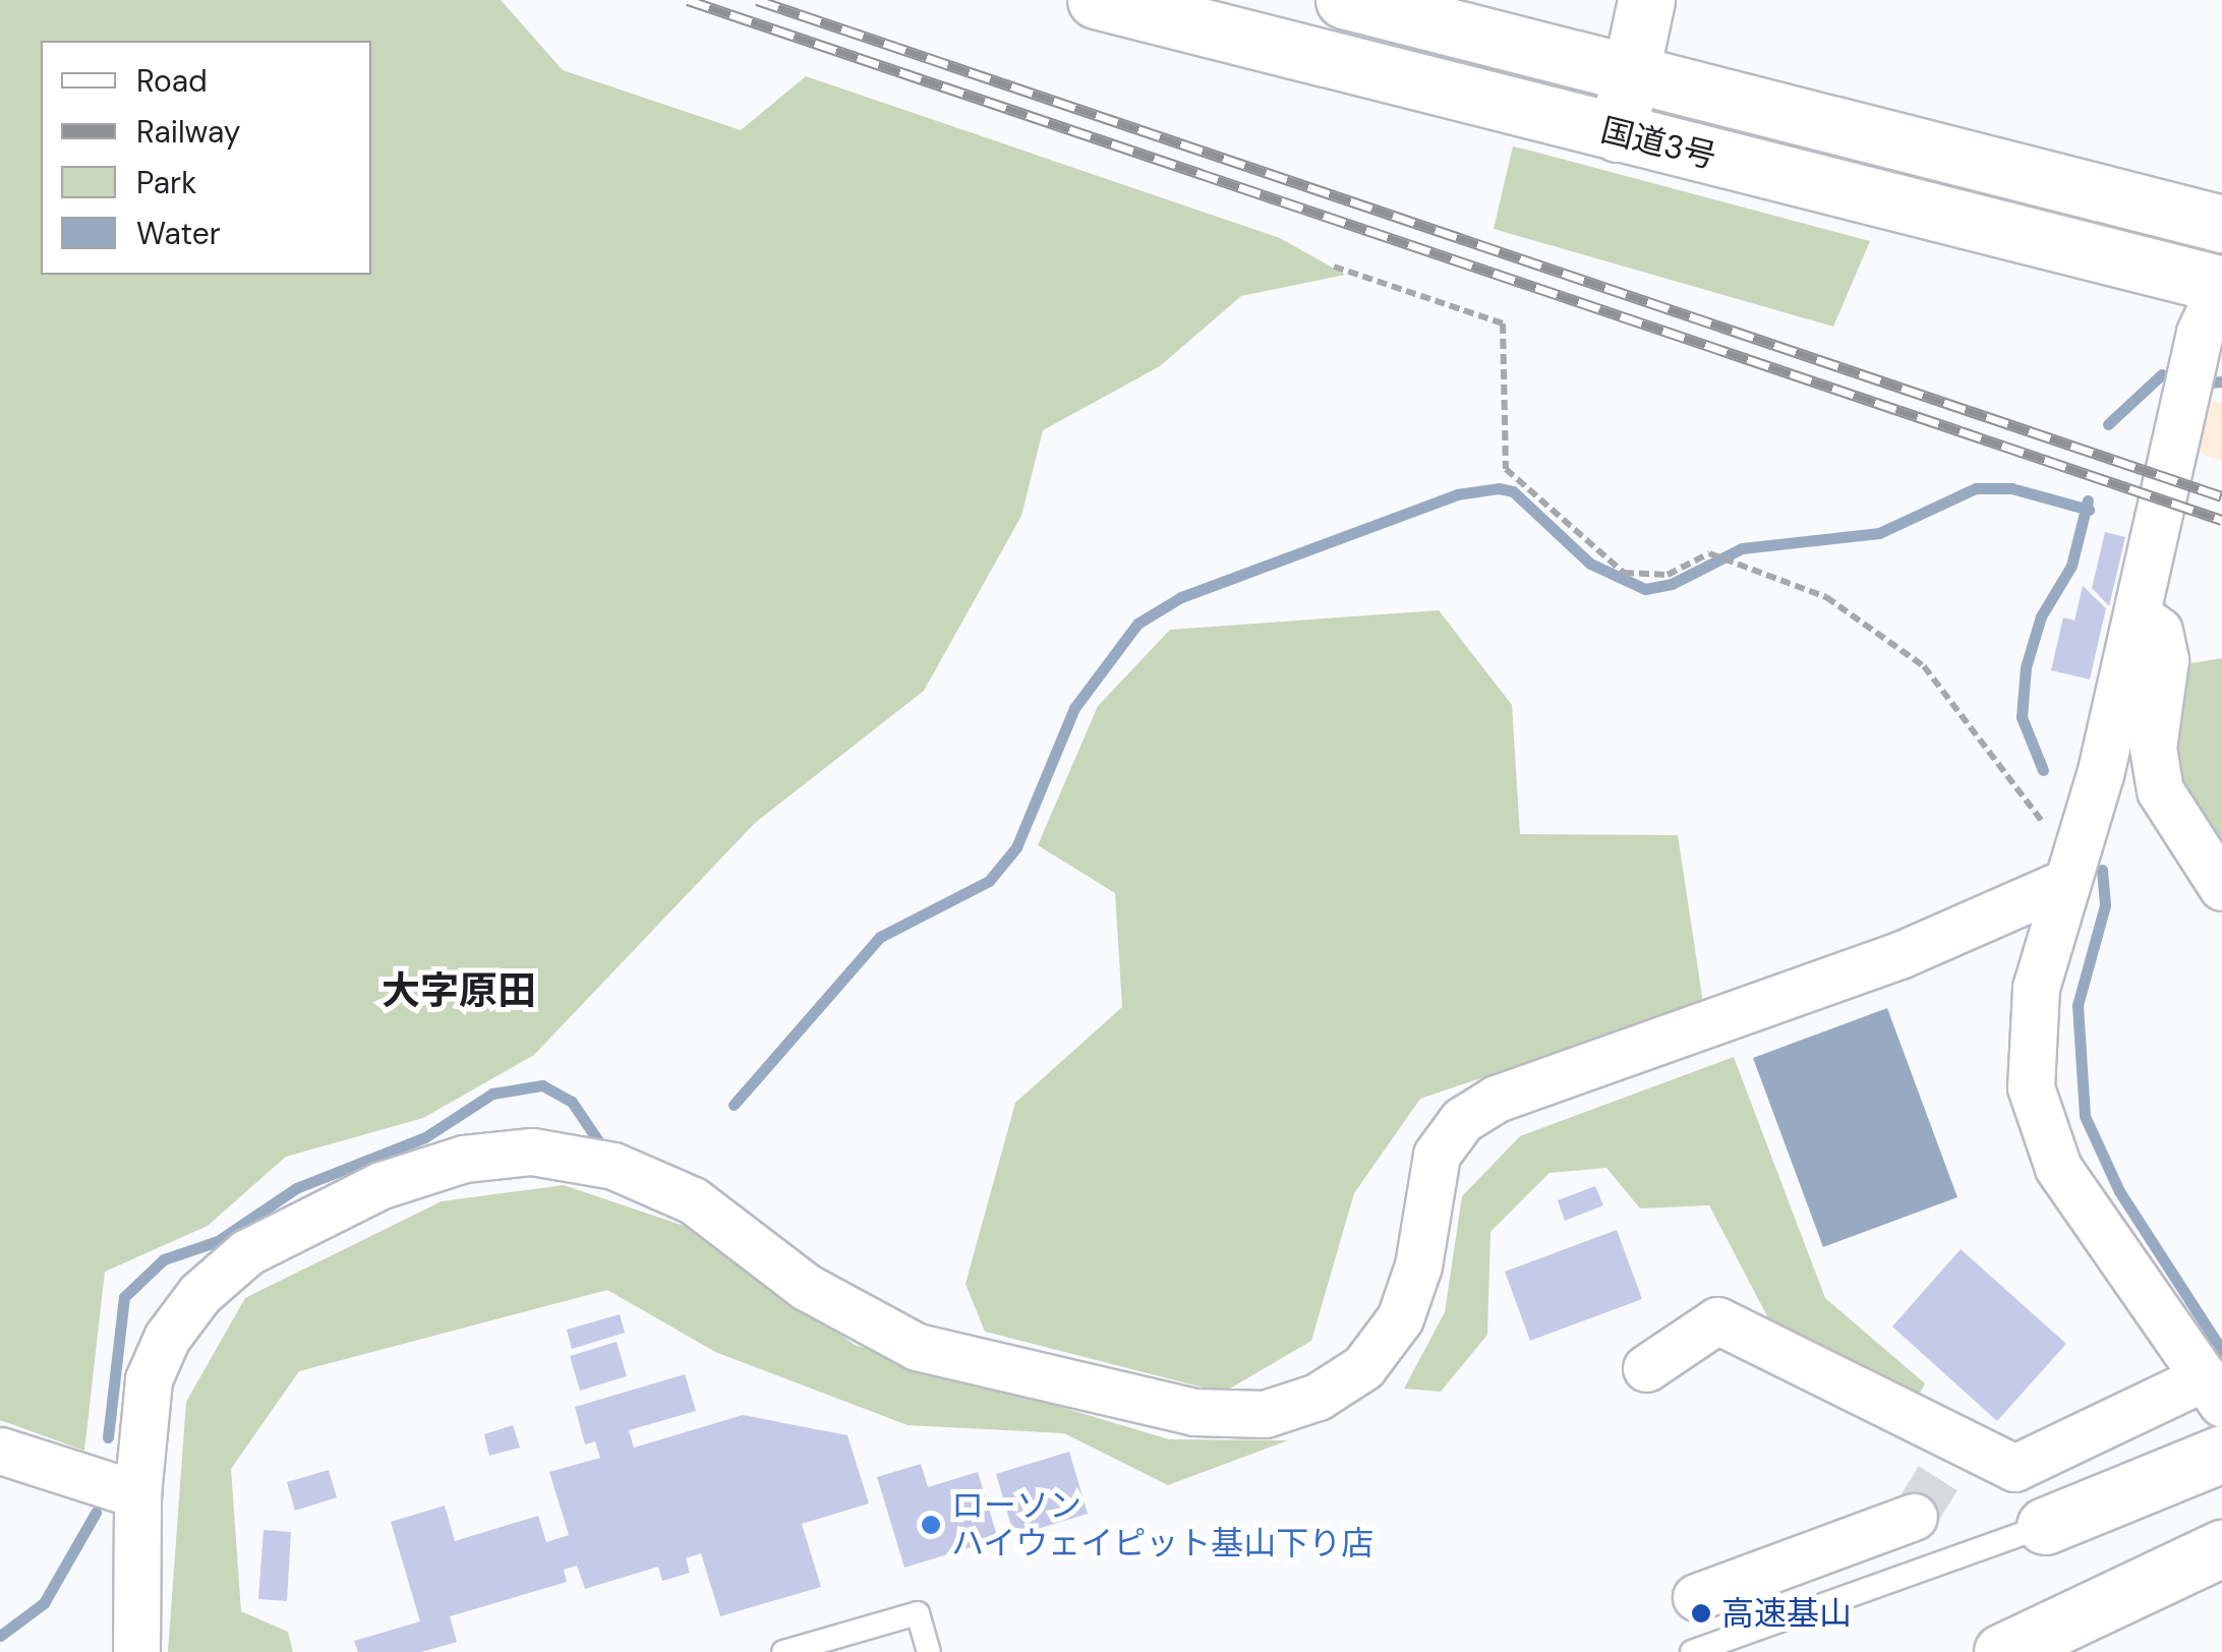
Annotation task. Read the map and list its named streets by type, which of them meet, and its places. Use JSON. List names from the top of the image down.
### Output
{
  "streets": {
    "main road": ["国道3号"]
  },
  "districts": ["大字原田"],
  "places": ["ローソン ハイウェイピット基山下り店", "高速基山"],
  "legend": [
    "Road",
    "Railway",
    "Park",
    "Water"
  ]
}
